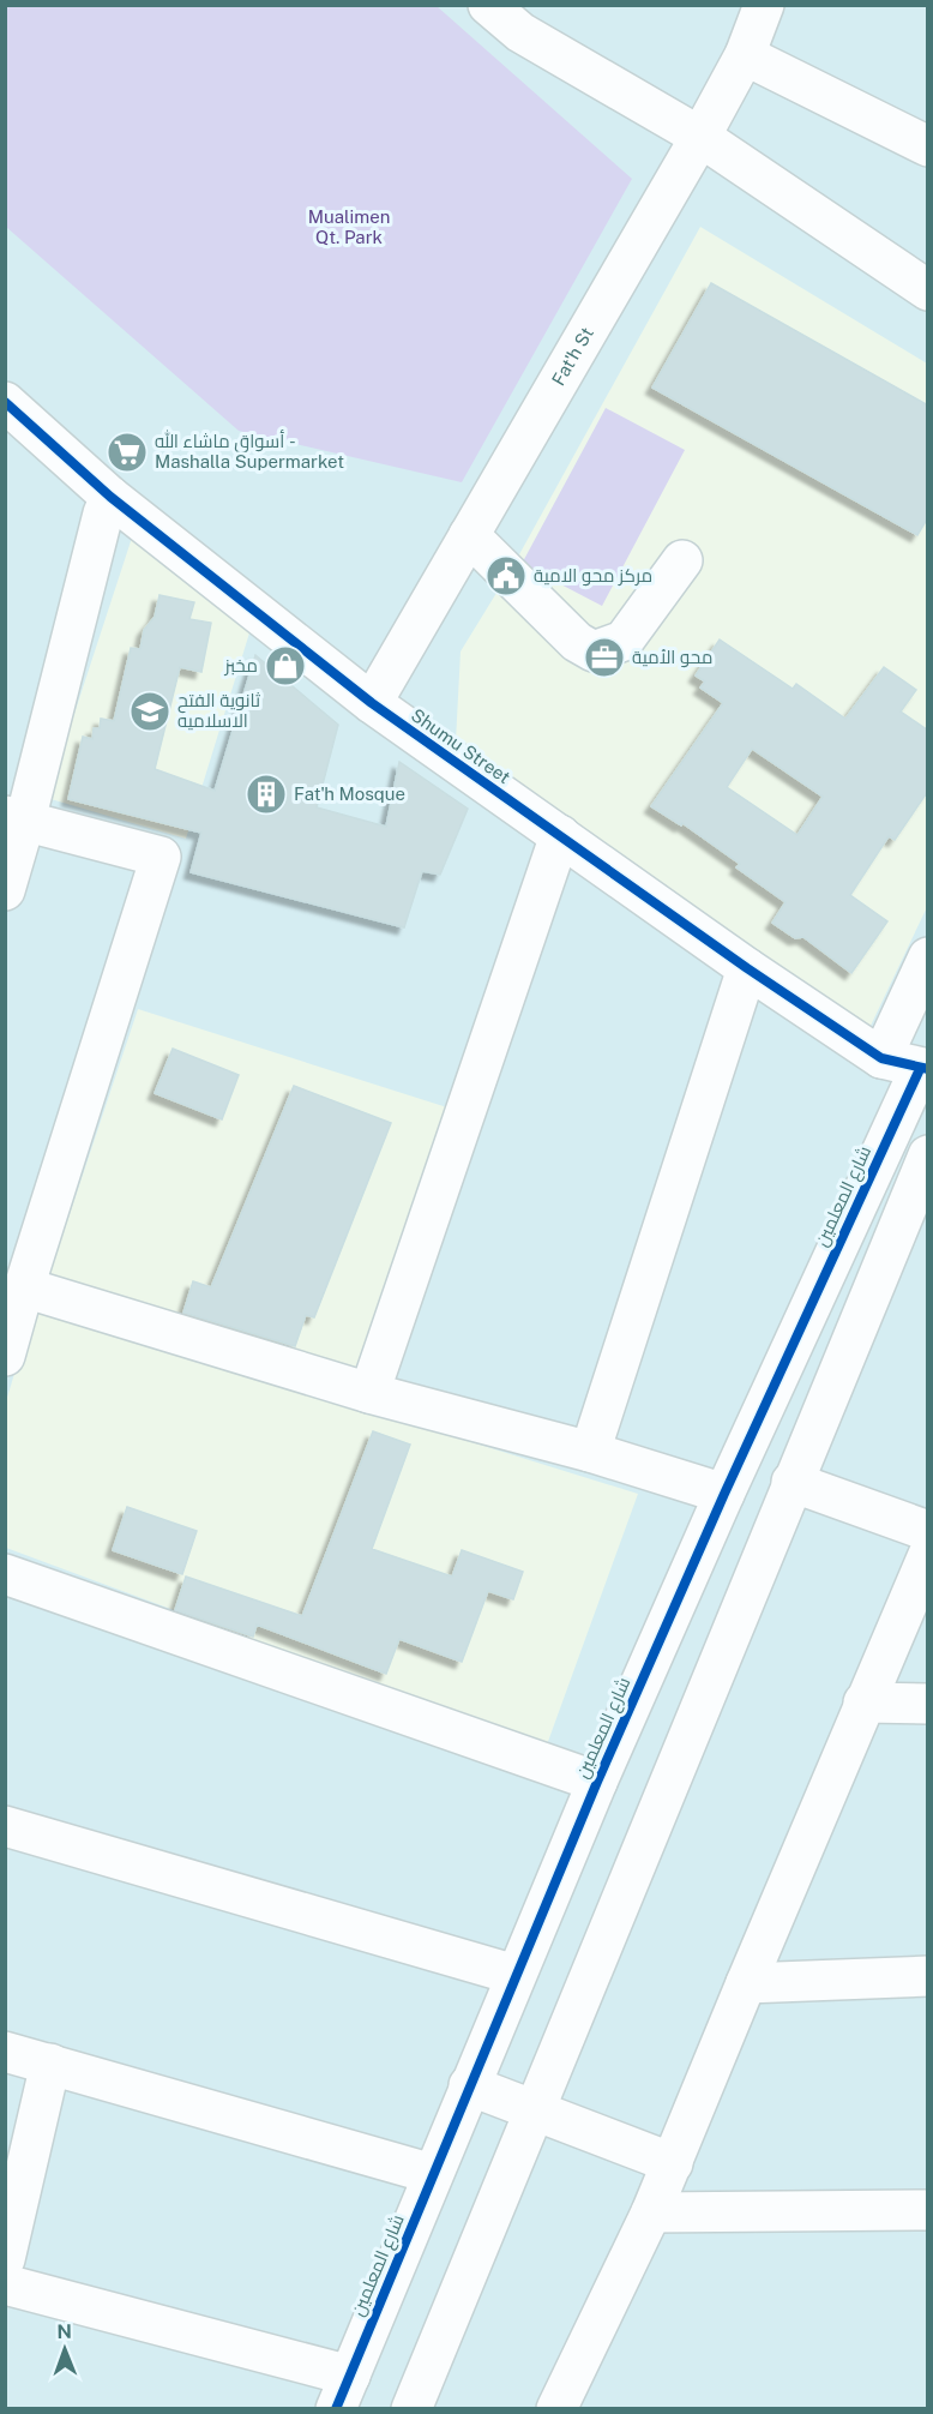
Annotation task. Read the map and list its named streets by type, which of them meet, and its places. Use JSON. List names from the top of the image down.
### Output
{
  "streets": {
    "street": ["Fat'h St", "Shumu Street", "شارع المعلمين"]
  },
  "crossings": [
    ["Fat'h St", "Shumu Street"],
    ["Shumu Street", "شارع المعلمين"]
  ],
  "parks": ["Mualimen Qt. Park"],
  "places": {
    "supermarket": ["أسواق ماشاء الله - Mashalla Supermarket"],
    "public building": ["مركز محو الامية"],
    "office": ["محو الأمية"],
    "shop": ["مخبز"],
    "school or university": ["ثانوية الفتح الاسلاميه"],
    "building": ["Fat'h Mosque"]
  },
  "north": "top"
}
